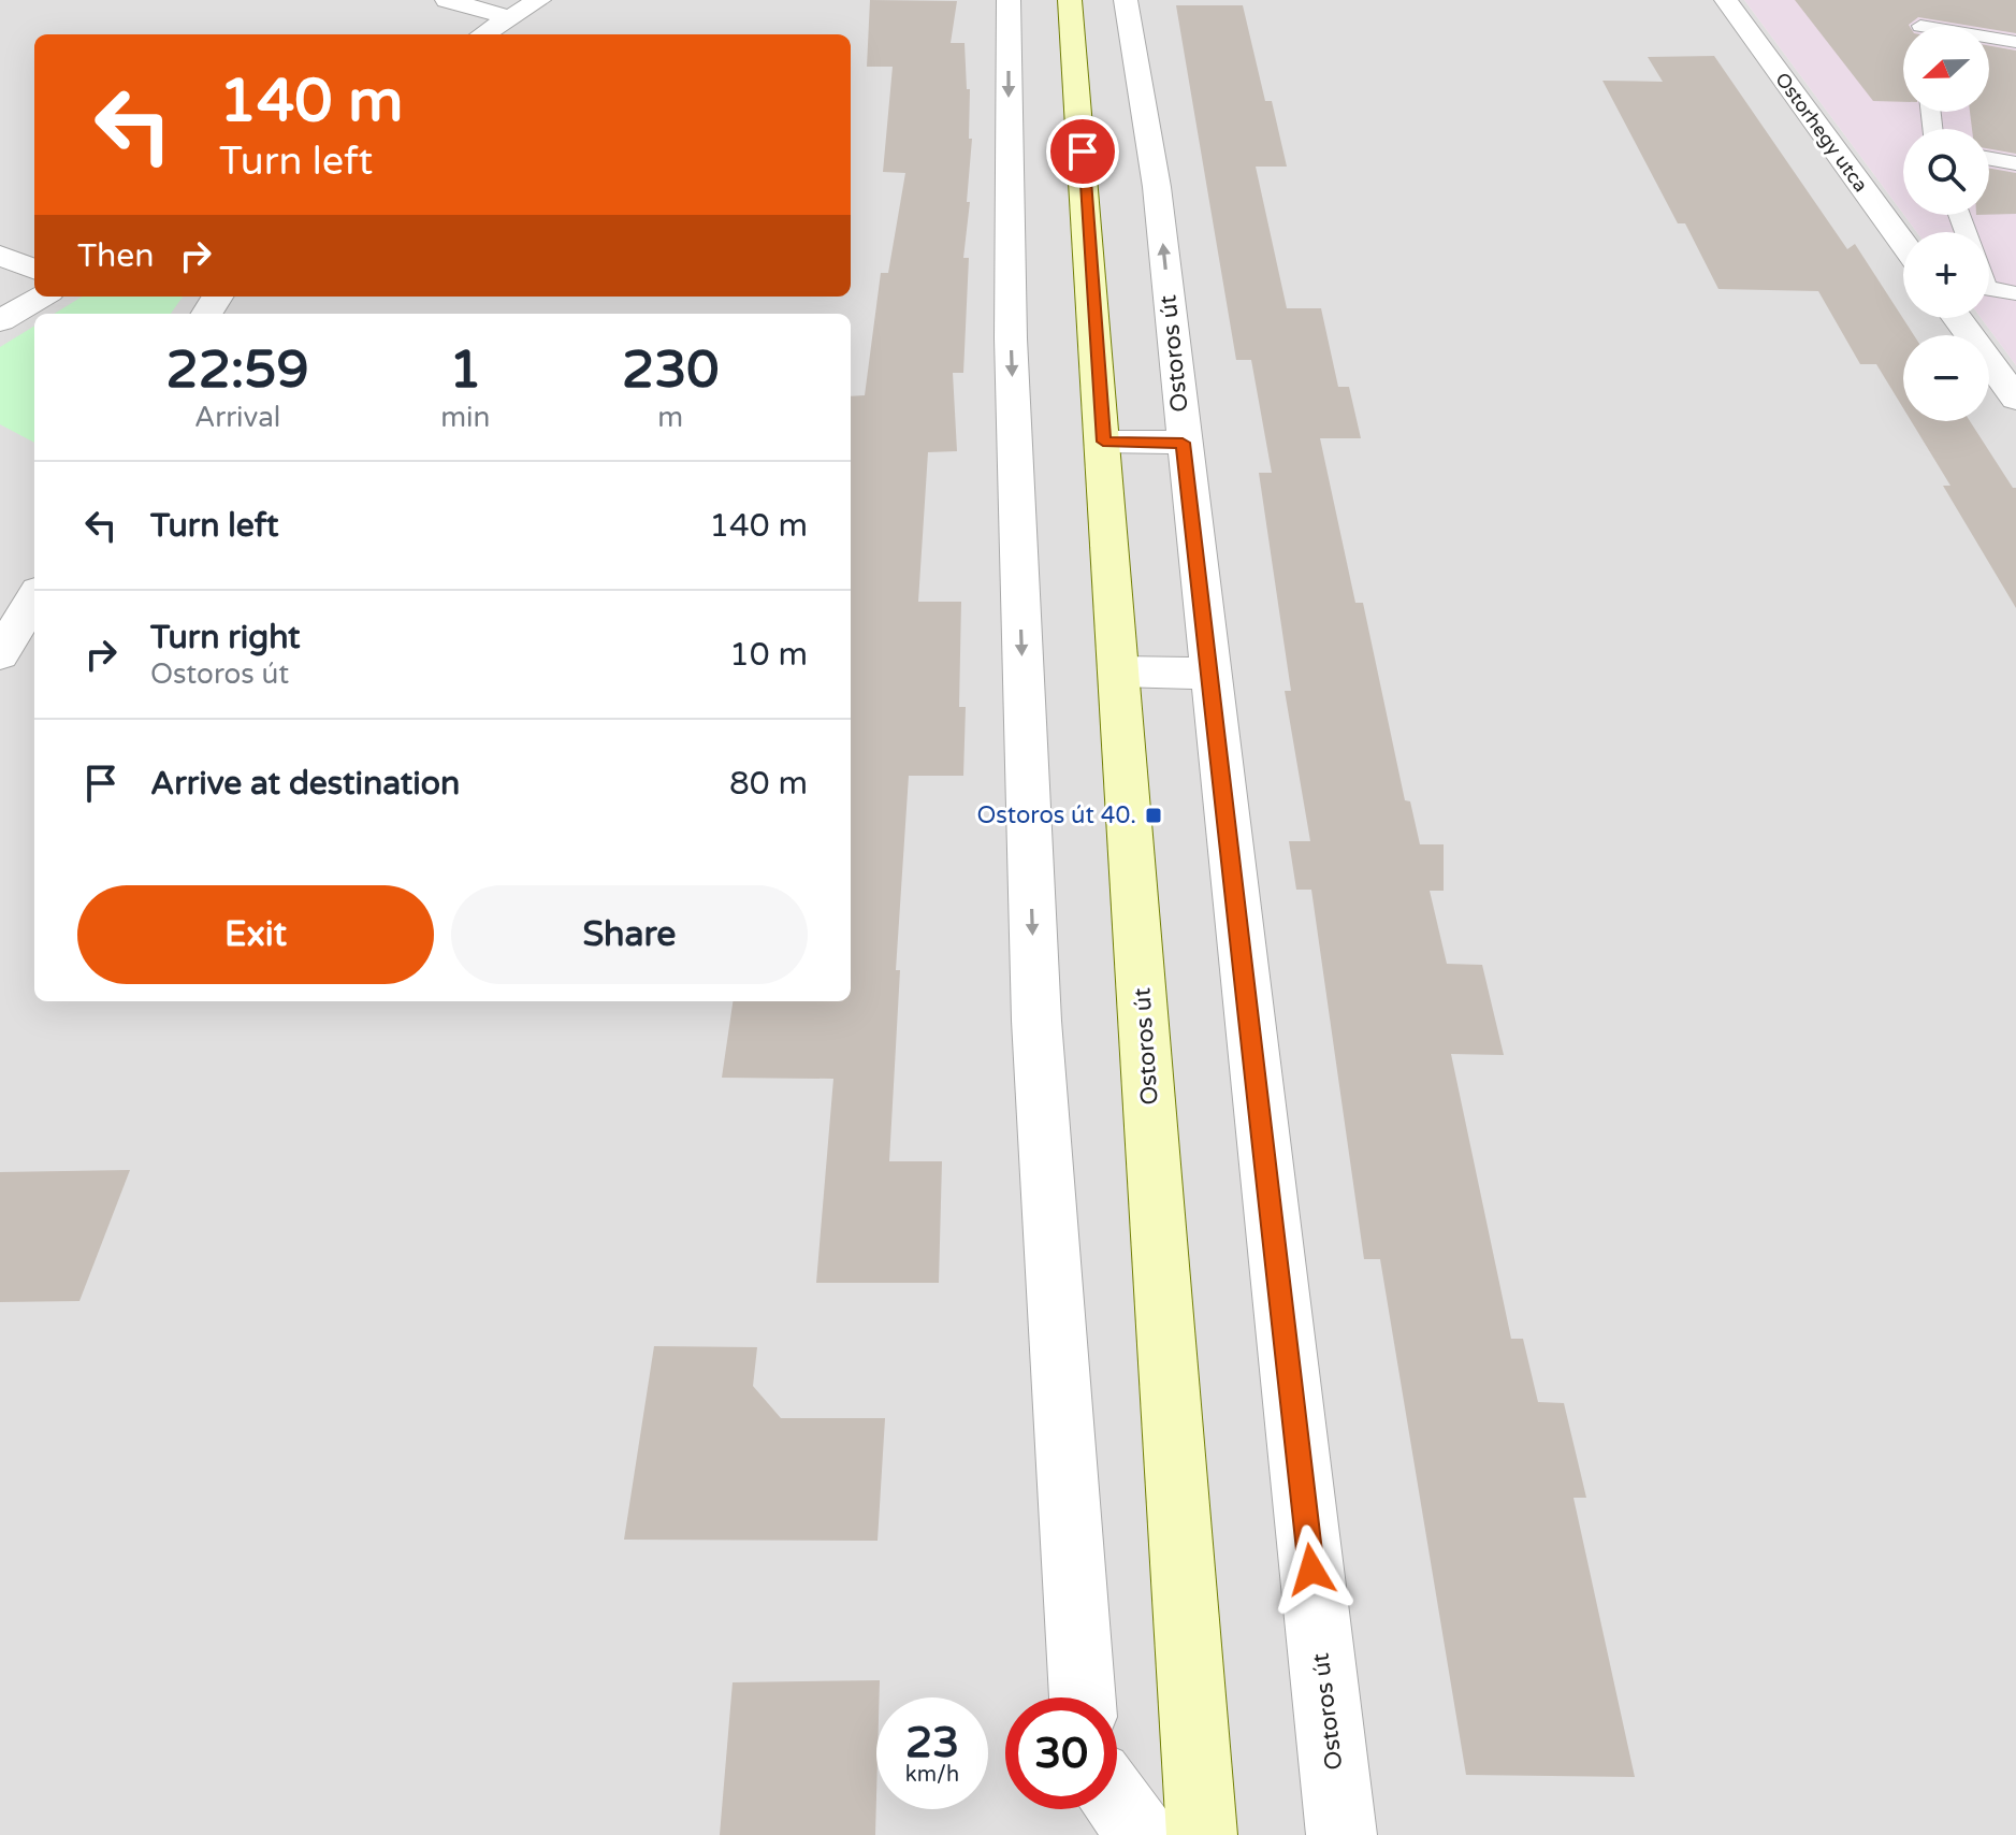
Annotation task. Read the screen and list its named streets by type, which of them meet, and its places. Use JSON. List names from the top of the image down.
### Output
{
  "streets": {
    "main road": ["Ostoros út"],
    "street": ["Ostorhegy utca"]
  },
  "places": {
    "transit": ["Ostoros út 40."]
  },
  "north": "left",
  "page": {
    "map_buttons": ["+", "−"],
    "turn": ["140 m", "Turn left"],
    "then": "Then",
    "eta": [
      "22:59",
      "Arrival",
      "1",
      "min",
      "230",
      "m"
    ],
    "list": [
      {
        "name": "Turn left",
        "value": "140 m"
      },
      {
        "name": "Turn right",
        "note": "Ostoros út",
        "value": "10 m"
      },
      {
        "name": "Arrive at destination",
        "value": "80 m"
      }
    ],
    "buttons": ["Exit", "Share"],
    "speed": "23 km/h",
    "limit": "30"
  }
}
